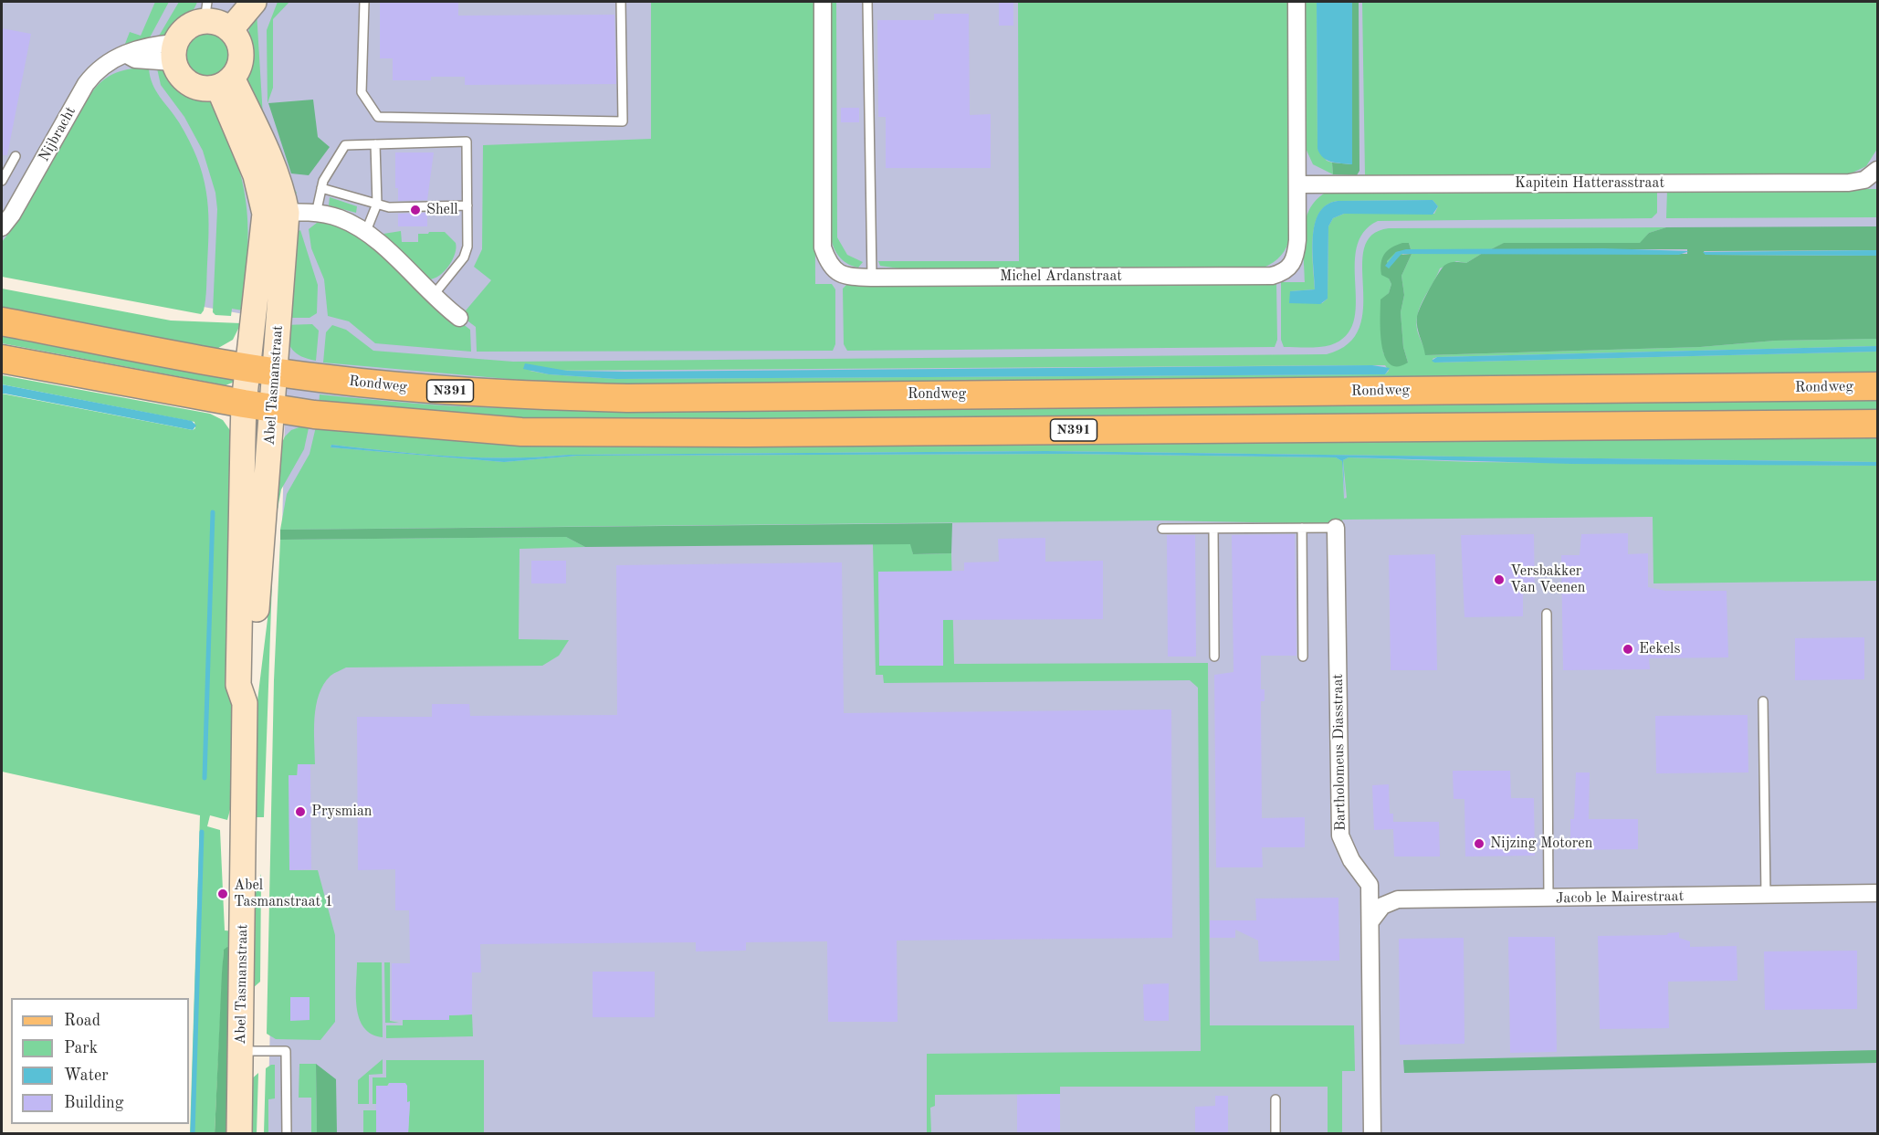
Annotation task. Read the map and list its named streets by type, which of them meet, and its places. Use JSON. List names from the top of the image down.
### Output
{
  "streets": {
    "main road": ["Rondweg", "N391"],
    "street": [
      "Nijbracht",
      "Kapitein Hatterasstraat",
      "Michel Ardanstraat",
      "Abel Tasmanstraat",
      "Bartholomeus Diasstraat",
      "Jacob le Mairestraat"
    ]
  },
  "crossings": [
    ["Nijbracht", "Abel Tasmanstraat"],
    ["Kapitein Hatterasstraat", "Michel Ardanstraat"],
    ["Rondweg", "Abel Tasmanstraat"],
    ["Abel Tasmanstraat", "N391"],
    ["Bartholomeus Diasstraat", "Jacob le Mairestraat"]
  ],
  "places": [
    "Shell",
    "Versbakker Van Veenen",
    "Eekels",
    "Prysmian",
    "Nijzing Motoren",
    "Abel Tasmanstraat 1"
  ],
  "legend": [
    "Road",
    "Park",
    "Water",
    "Building"
  ]
}
